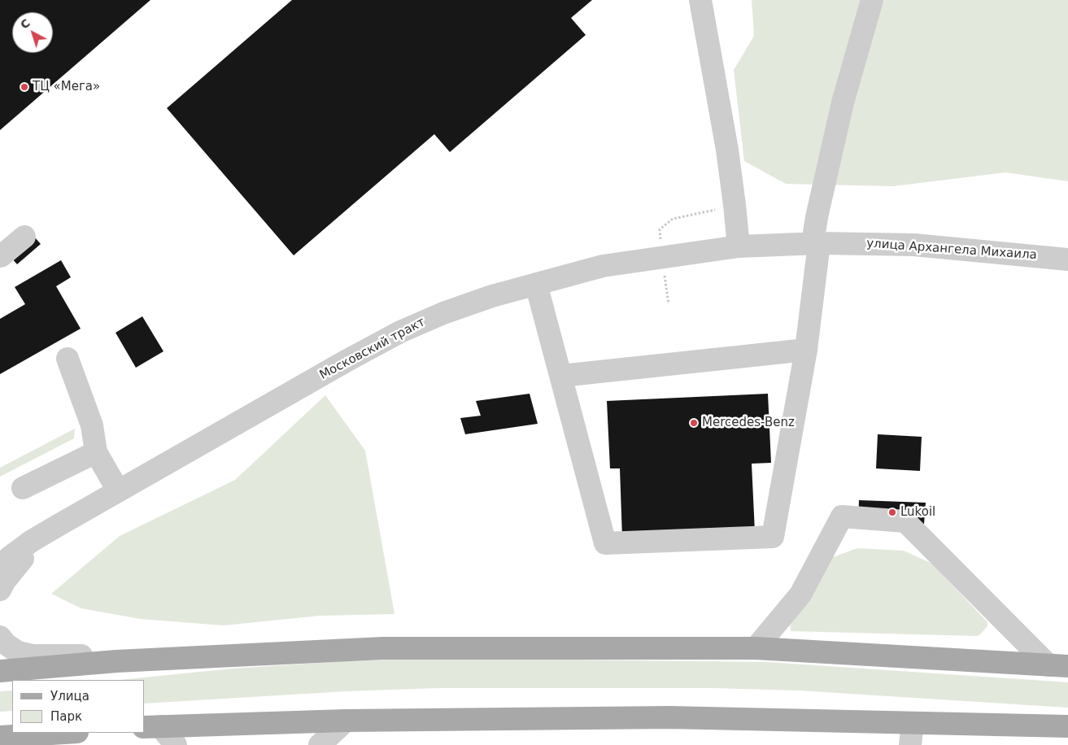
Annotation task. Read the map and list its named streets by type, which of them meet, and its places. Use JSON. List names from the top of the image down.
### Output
{
  "streets": {
    "street": ["улица Архангела Михаила", "Московский тракт"]
  },
  "crossings": [
    ["улица Архангела Михаила", "Московский тракт"]
  ],
  "places": ["ТЦ «Мега»", "Mercedes-Benz", "Lukoil"],
  "legend": ["Улица", "Парк"],
  "north": "top left"
}
